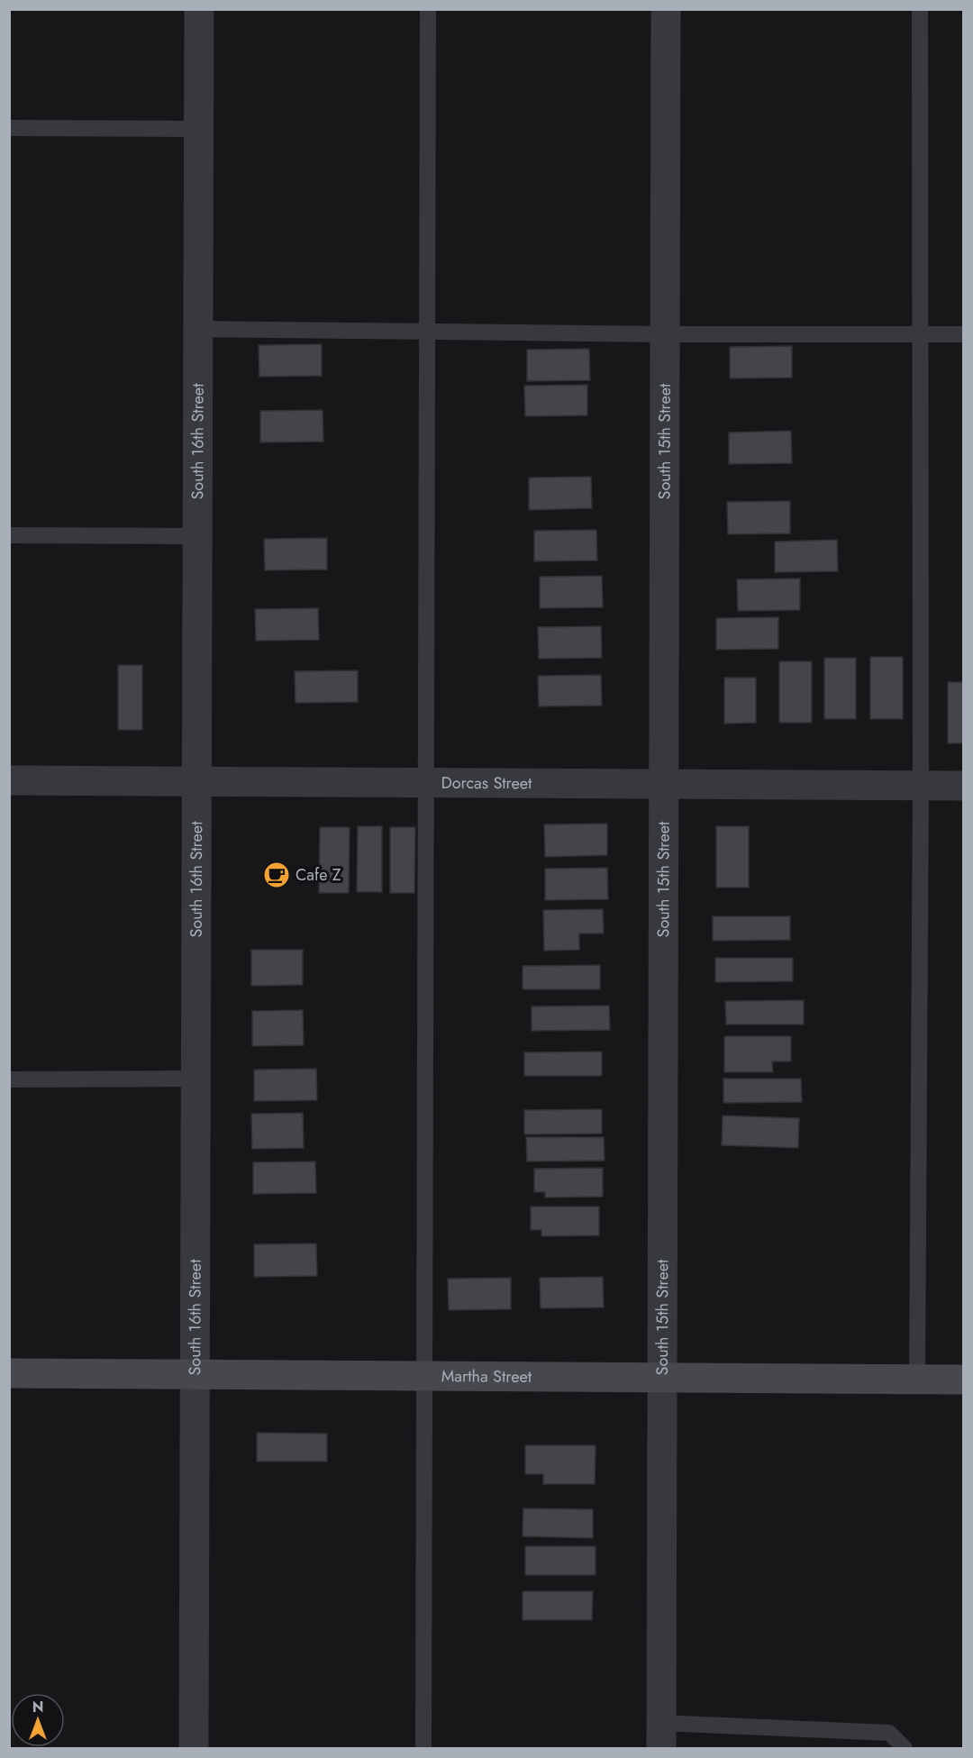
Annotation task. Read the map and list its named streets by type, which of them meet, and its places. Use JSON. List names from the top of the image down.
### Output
{
  "streets": {
    "main road": ["Martha Street"],
    "street": ["South 16th Street", "South 15th Street", "Dorcas Street"]
  },
  "crossings": [
    ["South 16th Street", "Dorcas Street"],
    ["South 16th Street", "Martha Street"],
    ["South 15th Street", "Dorcas Street"],
    ["South 15th Street", "Martha Street"]
  ],
  "places": {
    "cafe": ["Cafe Z"]
  },
  "north": "top"
}
